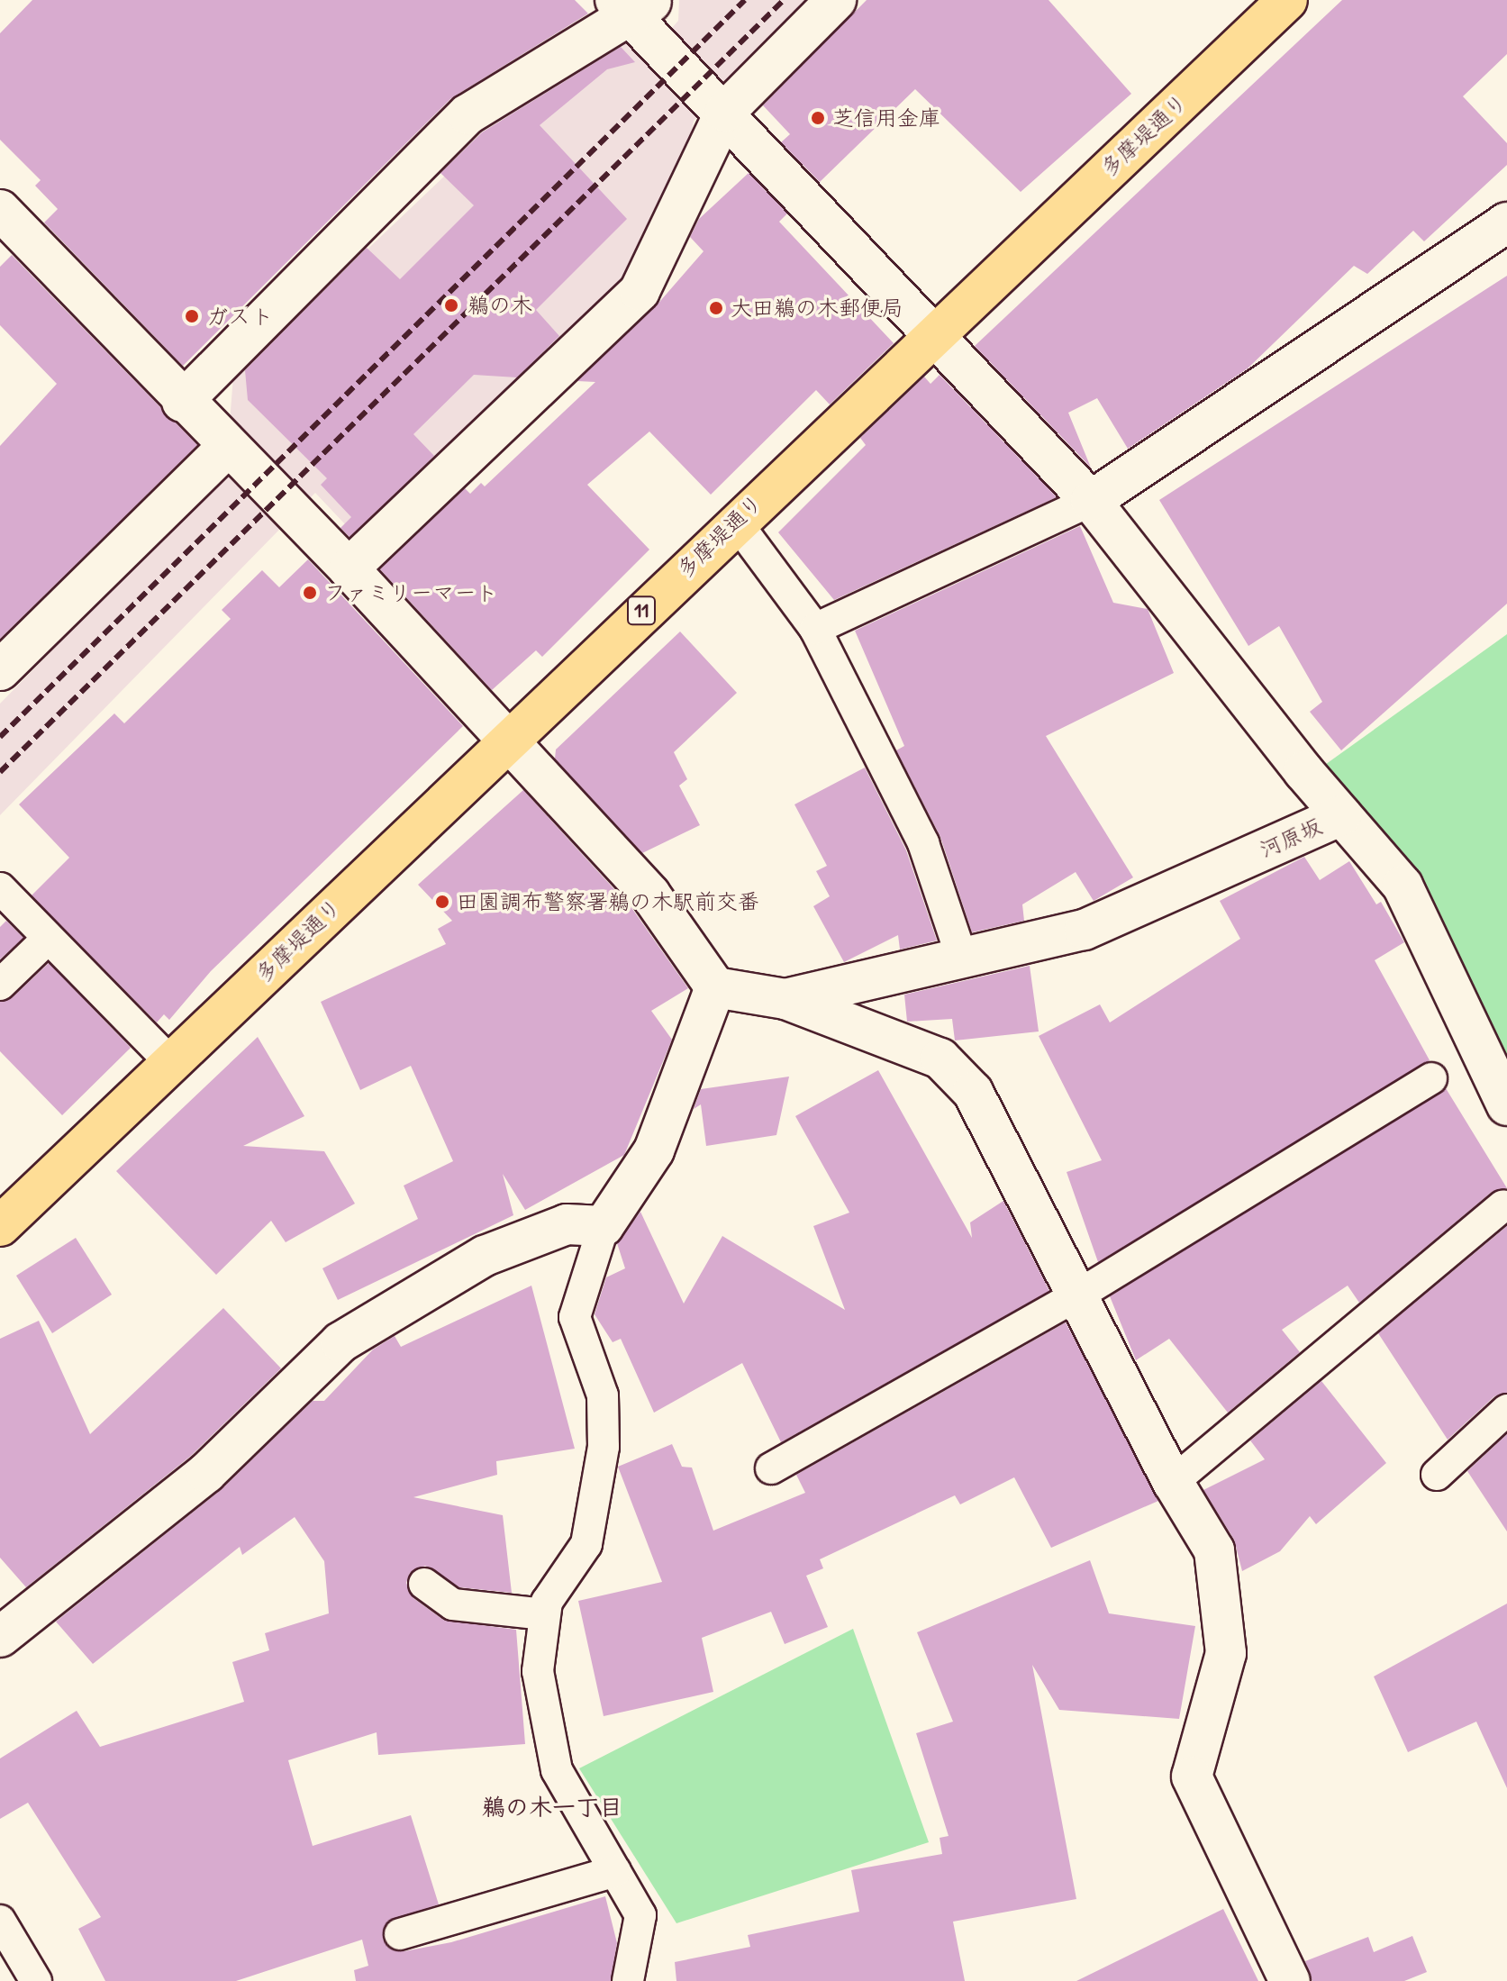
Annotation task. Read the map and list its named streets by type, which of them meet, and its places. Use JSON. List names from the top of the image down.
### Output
{
  "streets": {
    "main road": ["多摩堤通り", "11"],
    "street": ["河原坂"]
  },
  "districts": ["鵜の木一丁目"],
  "places": [
    "芝信用金庫",
    "鵜の木",
    "大田鵜の木郵便局",
    "ガスト",
    "ファミリーマート",
    "田園調布警察署鵜の木駅前交番"
  ]
}
